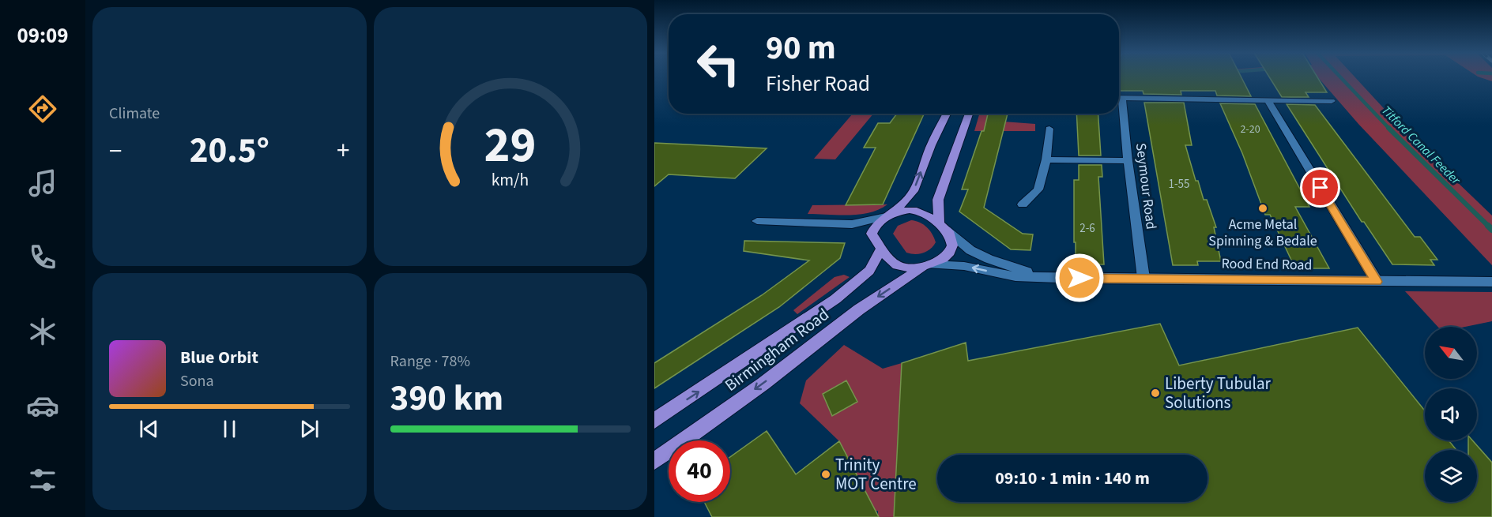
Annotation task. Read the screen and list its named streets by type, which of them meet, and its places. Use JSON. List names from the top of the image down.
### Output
{
  "streets": {
    "main road": ["Birmingham Road"],
    "street": ["Seymour Road", "Rood End Road"]
  },
  "crossings": [
    ["Seymour Road", "Rood End Road"],
    ["Rood End Road", "Birmingham Road"]
  ],
  "water": ["Titford Canal Feeder"],
  "places": ["Acme Metal Spinning & Bedale", "Liberty Tubular Solutions", "Trinity MOT Centre"],
  "house_numbers": ["2-20", "1-55", "2-6"],
  "north": "top left",
  "page": {
    "tabs": "09:09",
    "tile": [
      "Climate",
      ["Range · 78%", "390 km"]
    ],
    "turn": ["90 m", "Fisher Road"],
    "heat": ["−", "20.5°", "+"],
    "song": ["Blue Orbit", "Sona"],
    "limit": "40",
    "trip": "09:10 · 1 min · 140 m",
    "gauge": ["29", "km/h"]
  }
}
